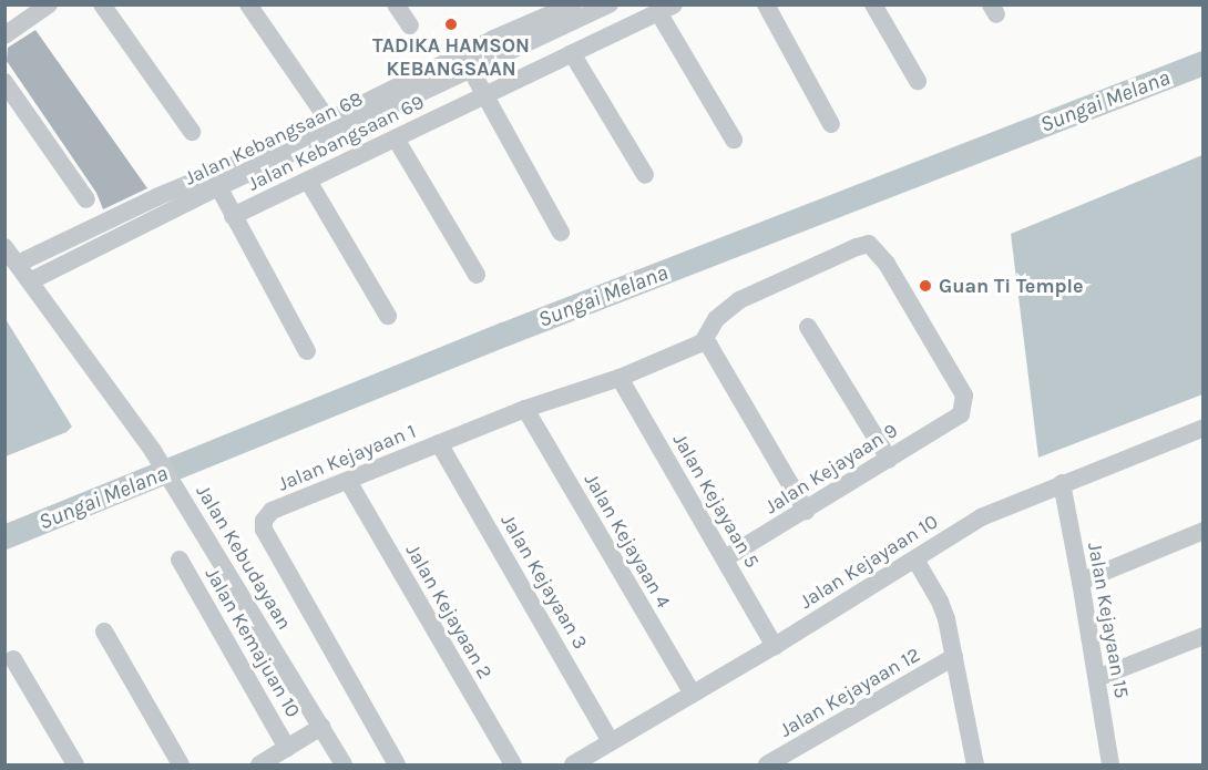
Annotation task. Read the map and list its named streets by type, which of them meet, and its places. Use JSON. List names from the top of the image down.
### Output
{
  "streets": {
    "street": [
      "Jalan Kebangsaan 68",
      "Jalan Kebangsaan 69",
      "Jalan Kejayaan 1",
      "Jalan Kejayaan 9",
      "Jalan Kejayaan 5",
      "Jalan Kejayaan 4",
      "Jalan Kebudayaan",
      "Jalan Kejayaan 10",
      "Jalan Kejayaan 3",
      "Jalan Kejayaan 2",
      "Jalan Kejayaan 15",
      "Jalan Kemajuan 10",
      "Jalan Kejayaan 12"
    ]
  },
  "crossings": [
    ["Jalan Kebangsaan 68", "Jalan Kebudayaan"],
    ["Jalan Kejayaan 1", "Jalan Kejayaan 5"],
    ["Jalan Kejayaan 1", "Jalan Kejayaan 4"],
    ["Jalan Kejayaan 1", "Jalan Kejayaan 3"],
    ["Jalan Kejayaan 1", "Jalan Kejayaan 2"],
    ["Jalan Kejayaan 9", "Jalan Kejayaan 5"],
    ["Jalan Kejayaan 5", "Jalan Kejayaan 10"],
    ["Jalan Kejayaan 4", "Jalan Kejayaan 10"],
    ["Jalan Kejayaan 10", "Jalan Kejayaan 3"],
    ["Jalan Kejayaan 10", "Jalan Kejayaan 15"]
  ],
  "water": ["Sungai Melana"],
  "places": ["TADIKA HAMSON KEBANGSAAN", "Guan Ti Temple"]
}
